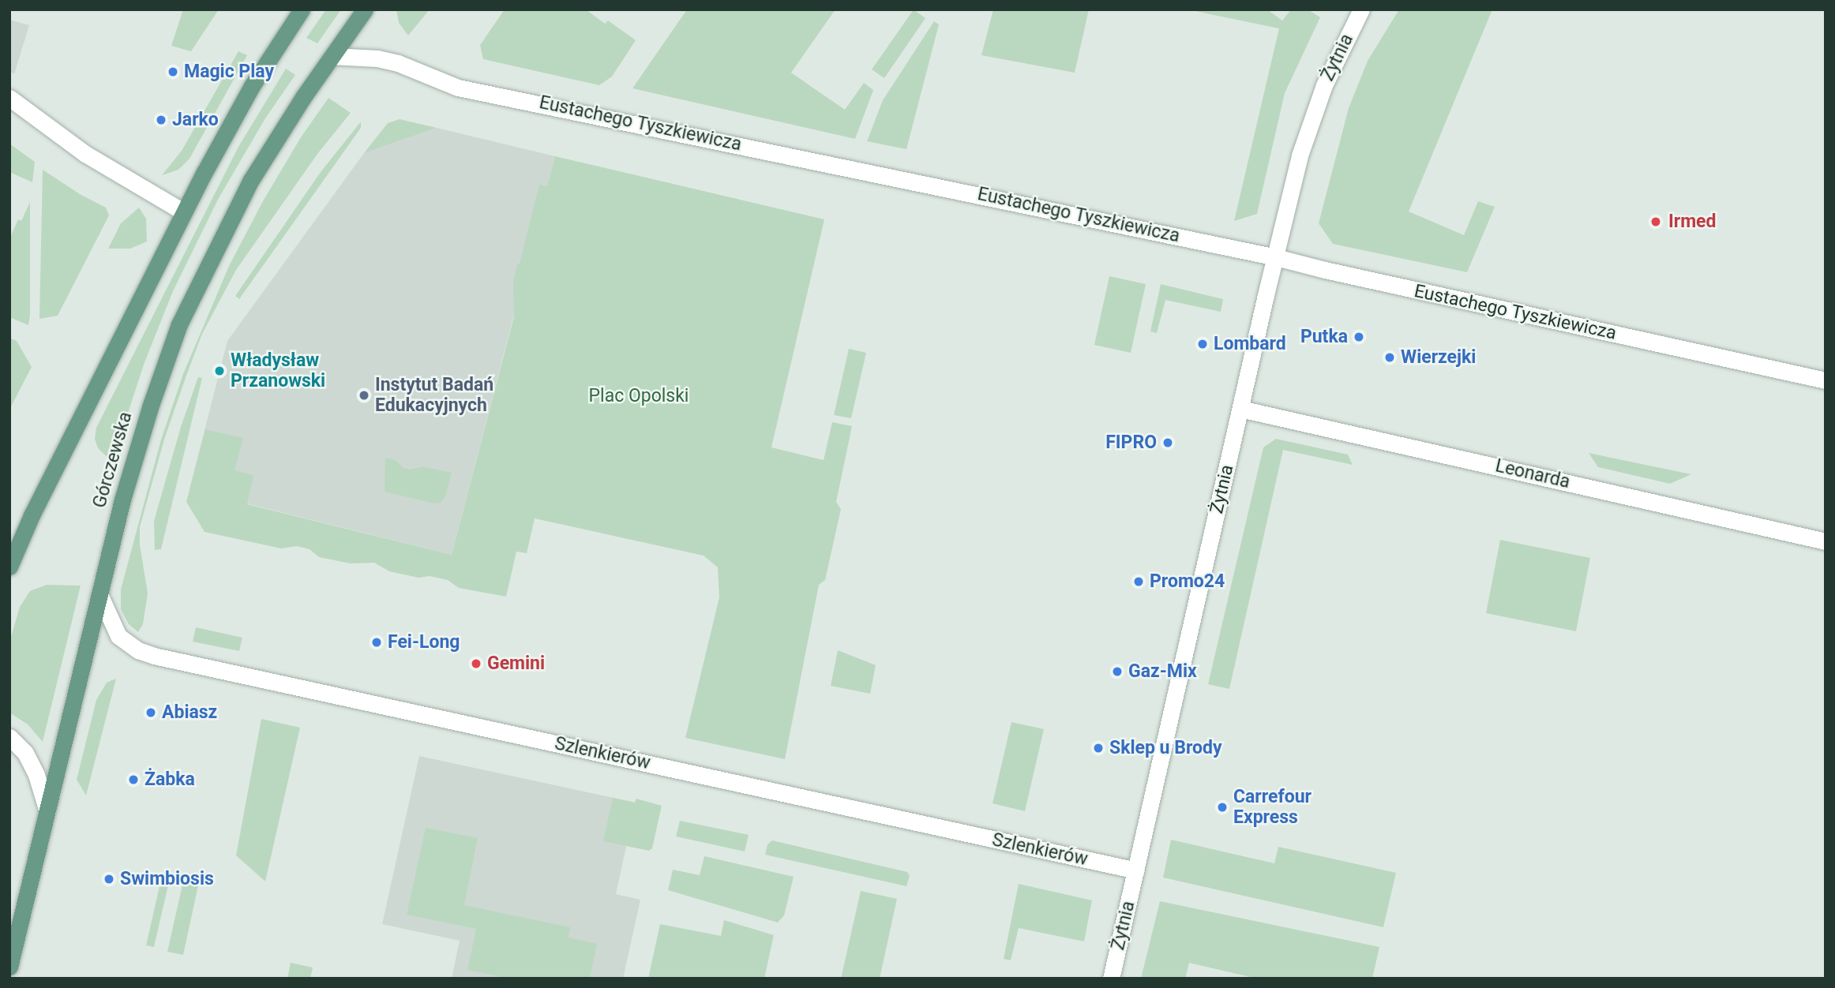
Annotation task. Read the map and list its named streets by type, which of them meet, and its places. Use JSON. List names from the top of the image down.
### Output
{
  "streets": {
    "main road": ["Górczewska"],
    "street": [
      "Żytnia",
      "Eustachego Tyszkiewicza",
      "Leonarda",
      "Szlenkierów"
    ]
  },
  "crossings": [
    ["Żytnia", "Eustachego Tyszkiewicza"],
    ["Żytnia", "Leonarda"],
    ["Żytnia", "Szlenkierów"],
    ["Eustachego Tyszkiewicza", "Górczewska"],
    ["Górczewska", "Szlenkierów"]
  ],
  "parks": ["Plac Opolski"],
  "places": [
    "Magic Play",
    "Jarko",
    "Irmed",
    "Putka",
    "Lombard",
    "Wierzejki",
    "Władysław Przanowski",
    "Instytut Badań Edukacyjnych",
    "FIPRO",
    "Promo24",
    "Fei-Long",
    "Gemini",
    "Gaz-Mix",
    "Abiasz",
    "Sklep u Brody",
    "Żabka",
    "Carrefour Express",
    "Swimbiosis"
  ]
}
